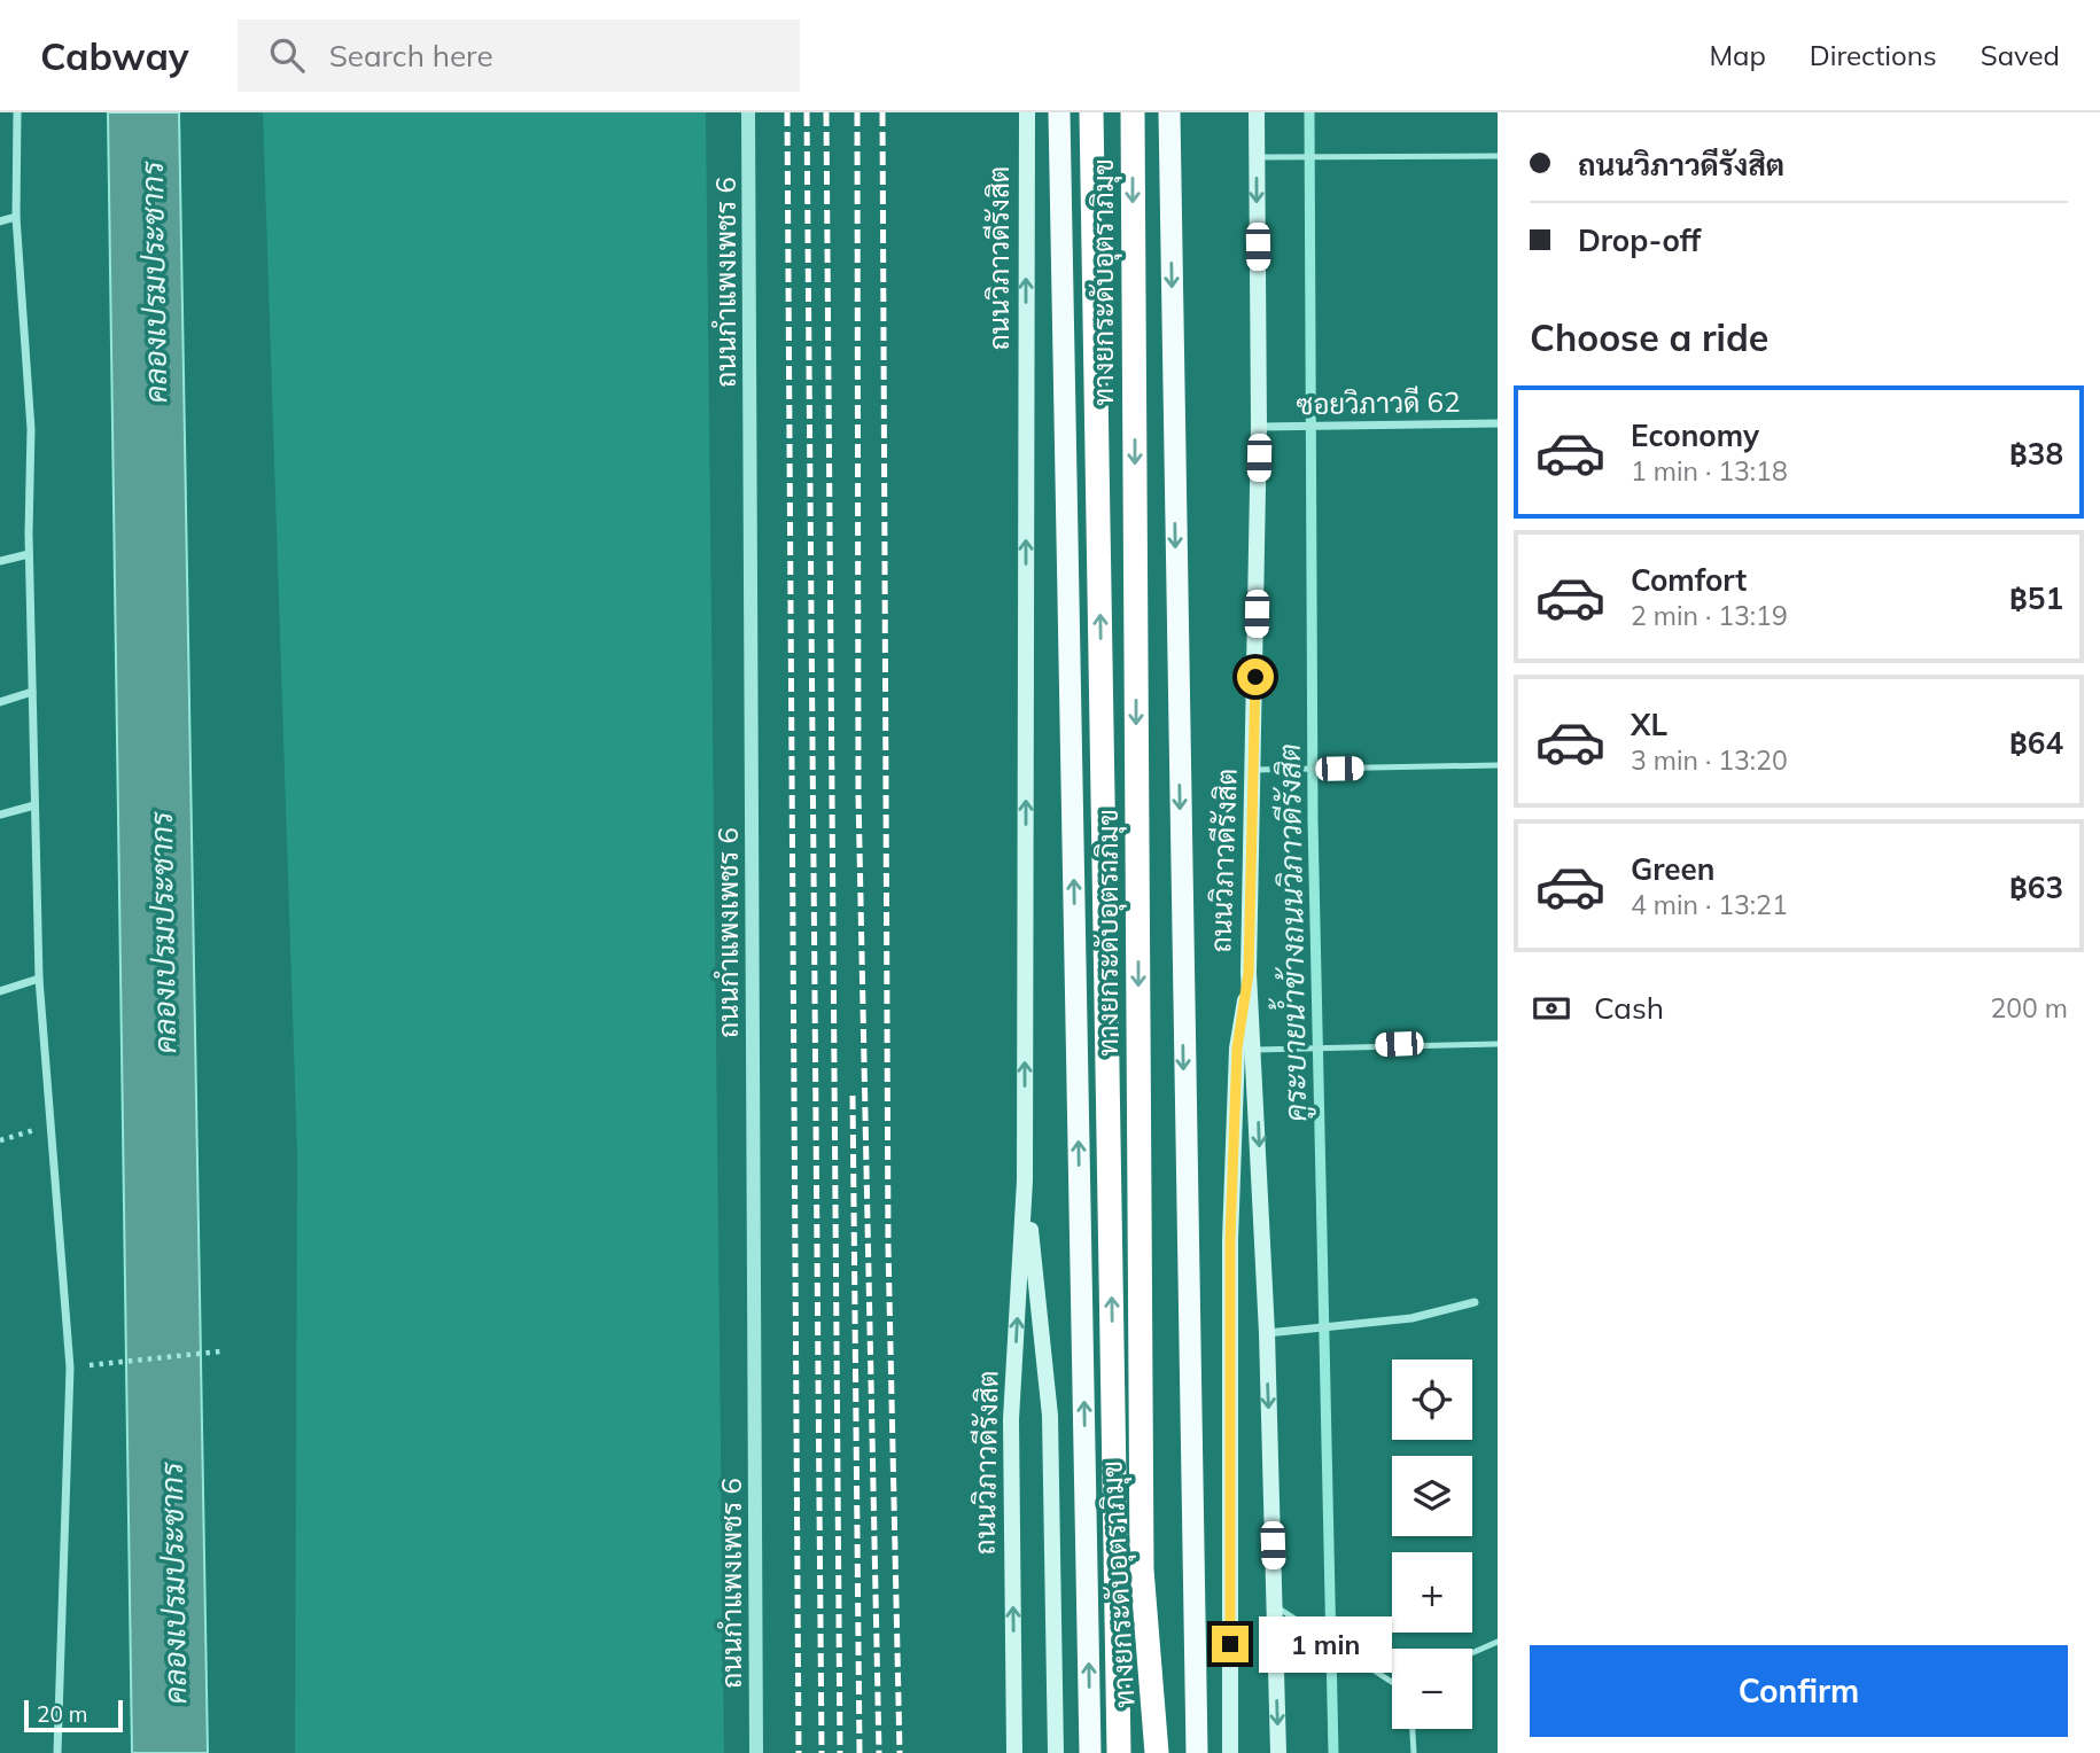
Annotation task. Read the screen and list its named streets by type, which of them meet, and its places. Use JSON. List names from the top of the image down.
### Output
{
  "streets": {
    "highway": ["ถนนวิภาวดีรังสิต", "ทางยกระดับอุตราภิมุข"],
    "street": ["ถนนกำแพงเพชร 6", "ซอยวิภาวดี 62"]
  },
  "crossings": [
    ["ถนนวิภาวดีรังสิต", "ซอยวิภาวดี 62"]
  ],
  "water": ["คลองเปรมประชากร", "คูระบายน้ำข้างถนนวิภาวดีรังสิต"],
  "scale_bar": "20 m",
  "page": {
    "header": "Cabway",
    "search": "Search here",
    "nav": ["Map", "Directions", "Saved"],
    "banner": ["ถนนวิภาวดีรังสิต", "Drop-off"],
    "heading": "Choose a ride",
    "list": [
      {
        "name": "Economy",
        "note": "1 min · 13:18",
        "value": "฿38"
      },
      {
        "name": "Comfort",
        "note": "2 min · 13:19",
        "value": "฿51"
      },
      {
        "name": "XL",
        "note": "3 min · 13:20",
        "value": "฿64"
      },
      {
        "name": "Green",
        "note": "4 min · 13:21",
        "value": "฿63"
      }
    ],
    "pay": ["Cash", "200 m"],
    "map_buttons": ["+", "−"],
    "bubble": "1 min",
    "buttons": "Confirm",
    "scale": "20 m"
  }
}
